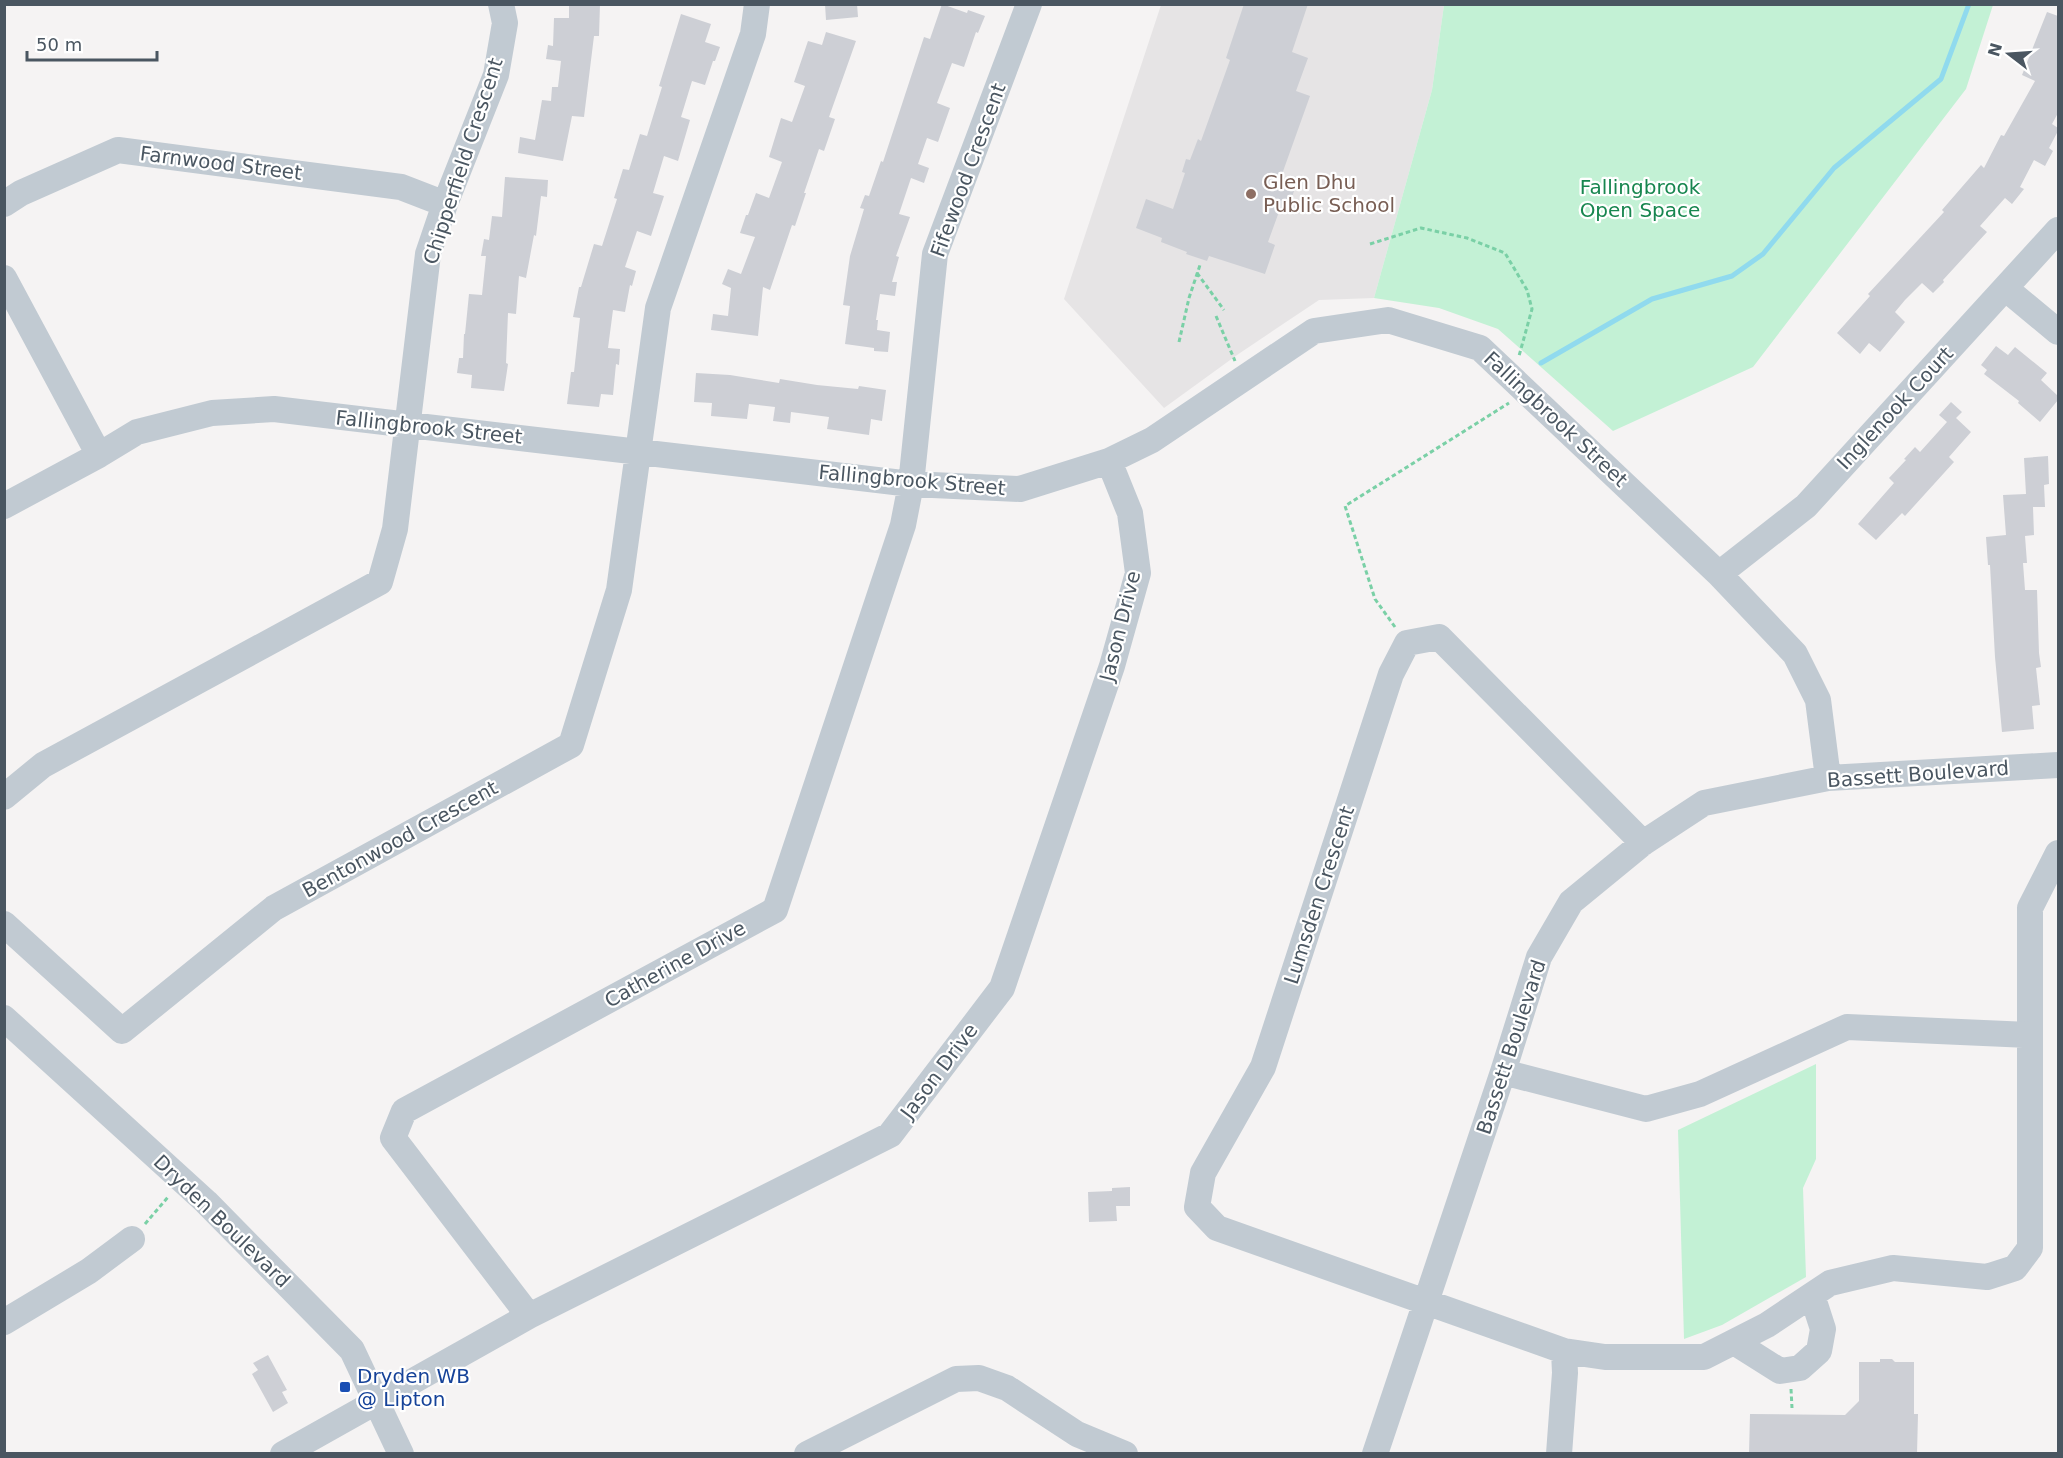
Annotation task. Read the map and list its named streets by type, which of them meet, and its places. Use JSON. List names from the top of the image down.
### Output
{
  "streets": {
    "street": [
      "Chipperfield Crescent",
      "Farnwood Street",
      "Fifewood Crescent",
      "Inglenook Court",
      "Fallingbrook Street",
      "Jason Drive",
      "Bassett Boulevard",
      "Bentonwood Crescent",
      "Lumsden Crescent",
      "Catherine Drive",
      "Dryden Boulevard"
    ]
  },
  "crossings": [
    ["Chipperfield Crescent", "Farnwood Street"],
    ["Chipperfield Crescent", "Fallingbrook Street"],
    ["Fifewood Crescent", "Fallingbrook Street"],
    ["Fifewood Crescent", "Catherine Drive"],
    ["Inglenook Court", "Fallingbrook Street"],
    ["Fallingbrook Street", "Jason Drive"],
    ["Fallingbrook Street", "Bassett Boulevard"],
    ["Fallingbrook Street", "Bentonwood Crescent"],
    ["Fallingbrook Street", "Catherine Drive"],
    ["Jason Drive", "Catherine Drive"],
    ["Jason Drive", "Dryden Boulevard"],
    ["Bassett Boulevard", "Lumsden Crescent"]
  ],
  "parks": ["Fallingbrook Open Space"],
  "places": {
    "other": ["Glen Dhu Public School"],
    "transit": ["Dryden WB @ Lipton"]
  },
  "scale_bar": "50 m",
  "north": "left"
}
